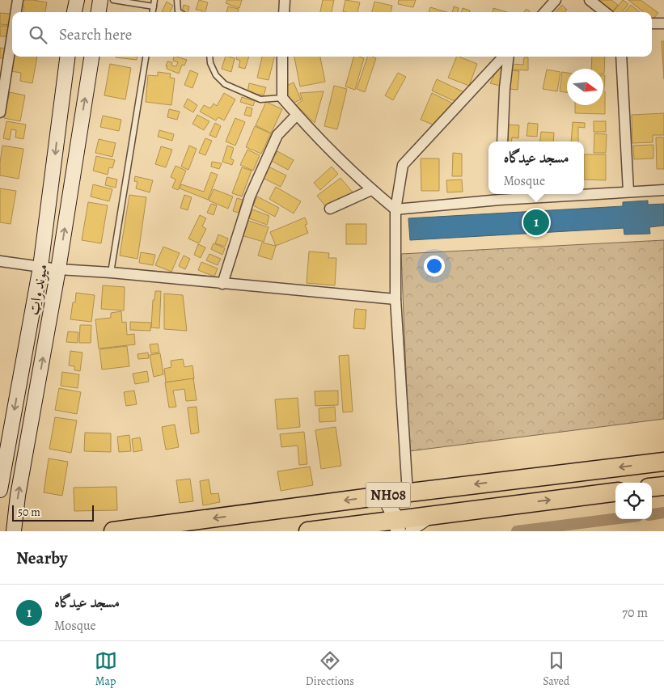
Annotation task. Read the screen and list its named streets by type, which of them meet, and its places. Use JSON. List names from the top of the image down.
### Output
{
  "streets": {
    "highway": ["NH08"],
    "main road": ["میوند واټ"]
  },
  "scale_bar": "50 m",
  "north": "right",
  "page": {
    "search": "Search here",
    "popup": ["مسجد عیدگاه", "Mosque"],
    "pins": "1",
    "scale": "50 m",
    "heading": "Nearby",
    "list": [
      {
        "mark": "1",
        "name": "مسجد عیدگاه",
        "note": "Mosque",
        "value": "70 m"
      }
    ],
    "nav": ["Map", "Directions", "Saved"]
  }
}
